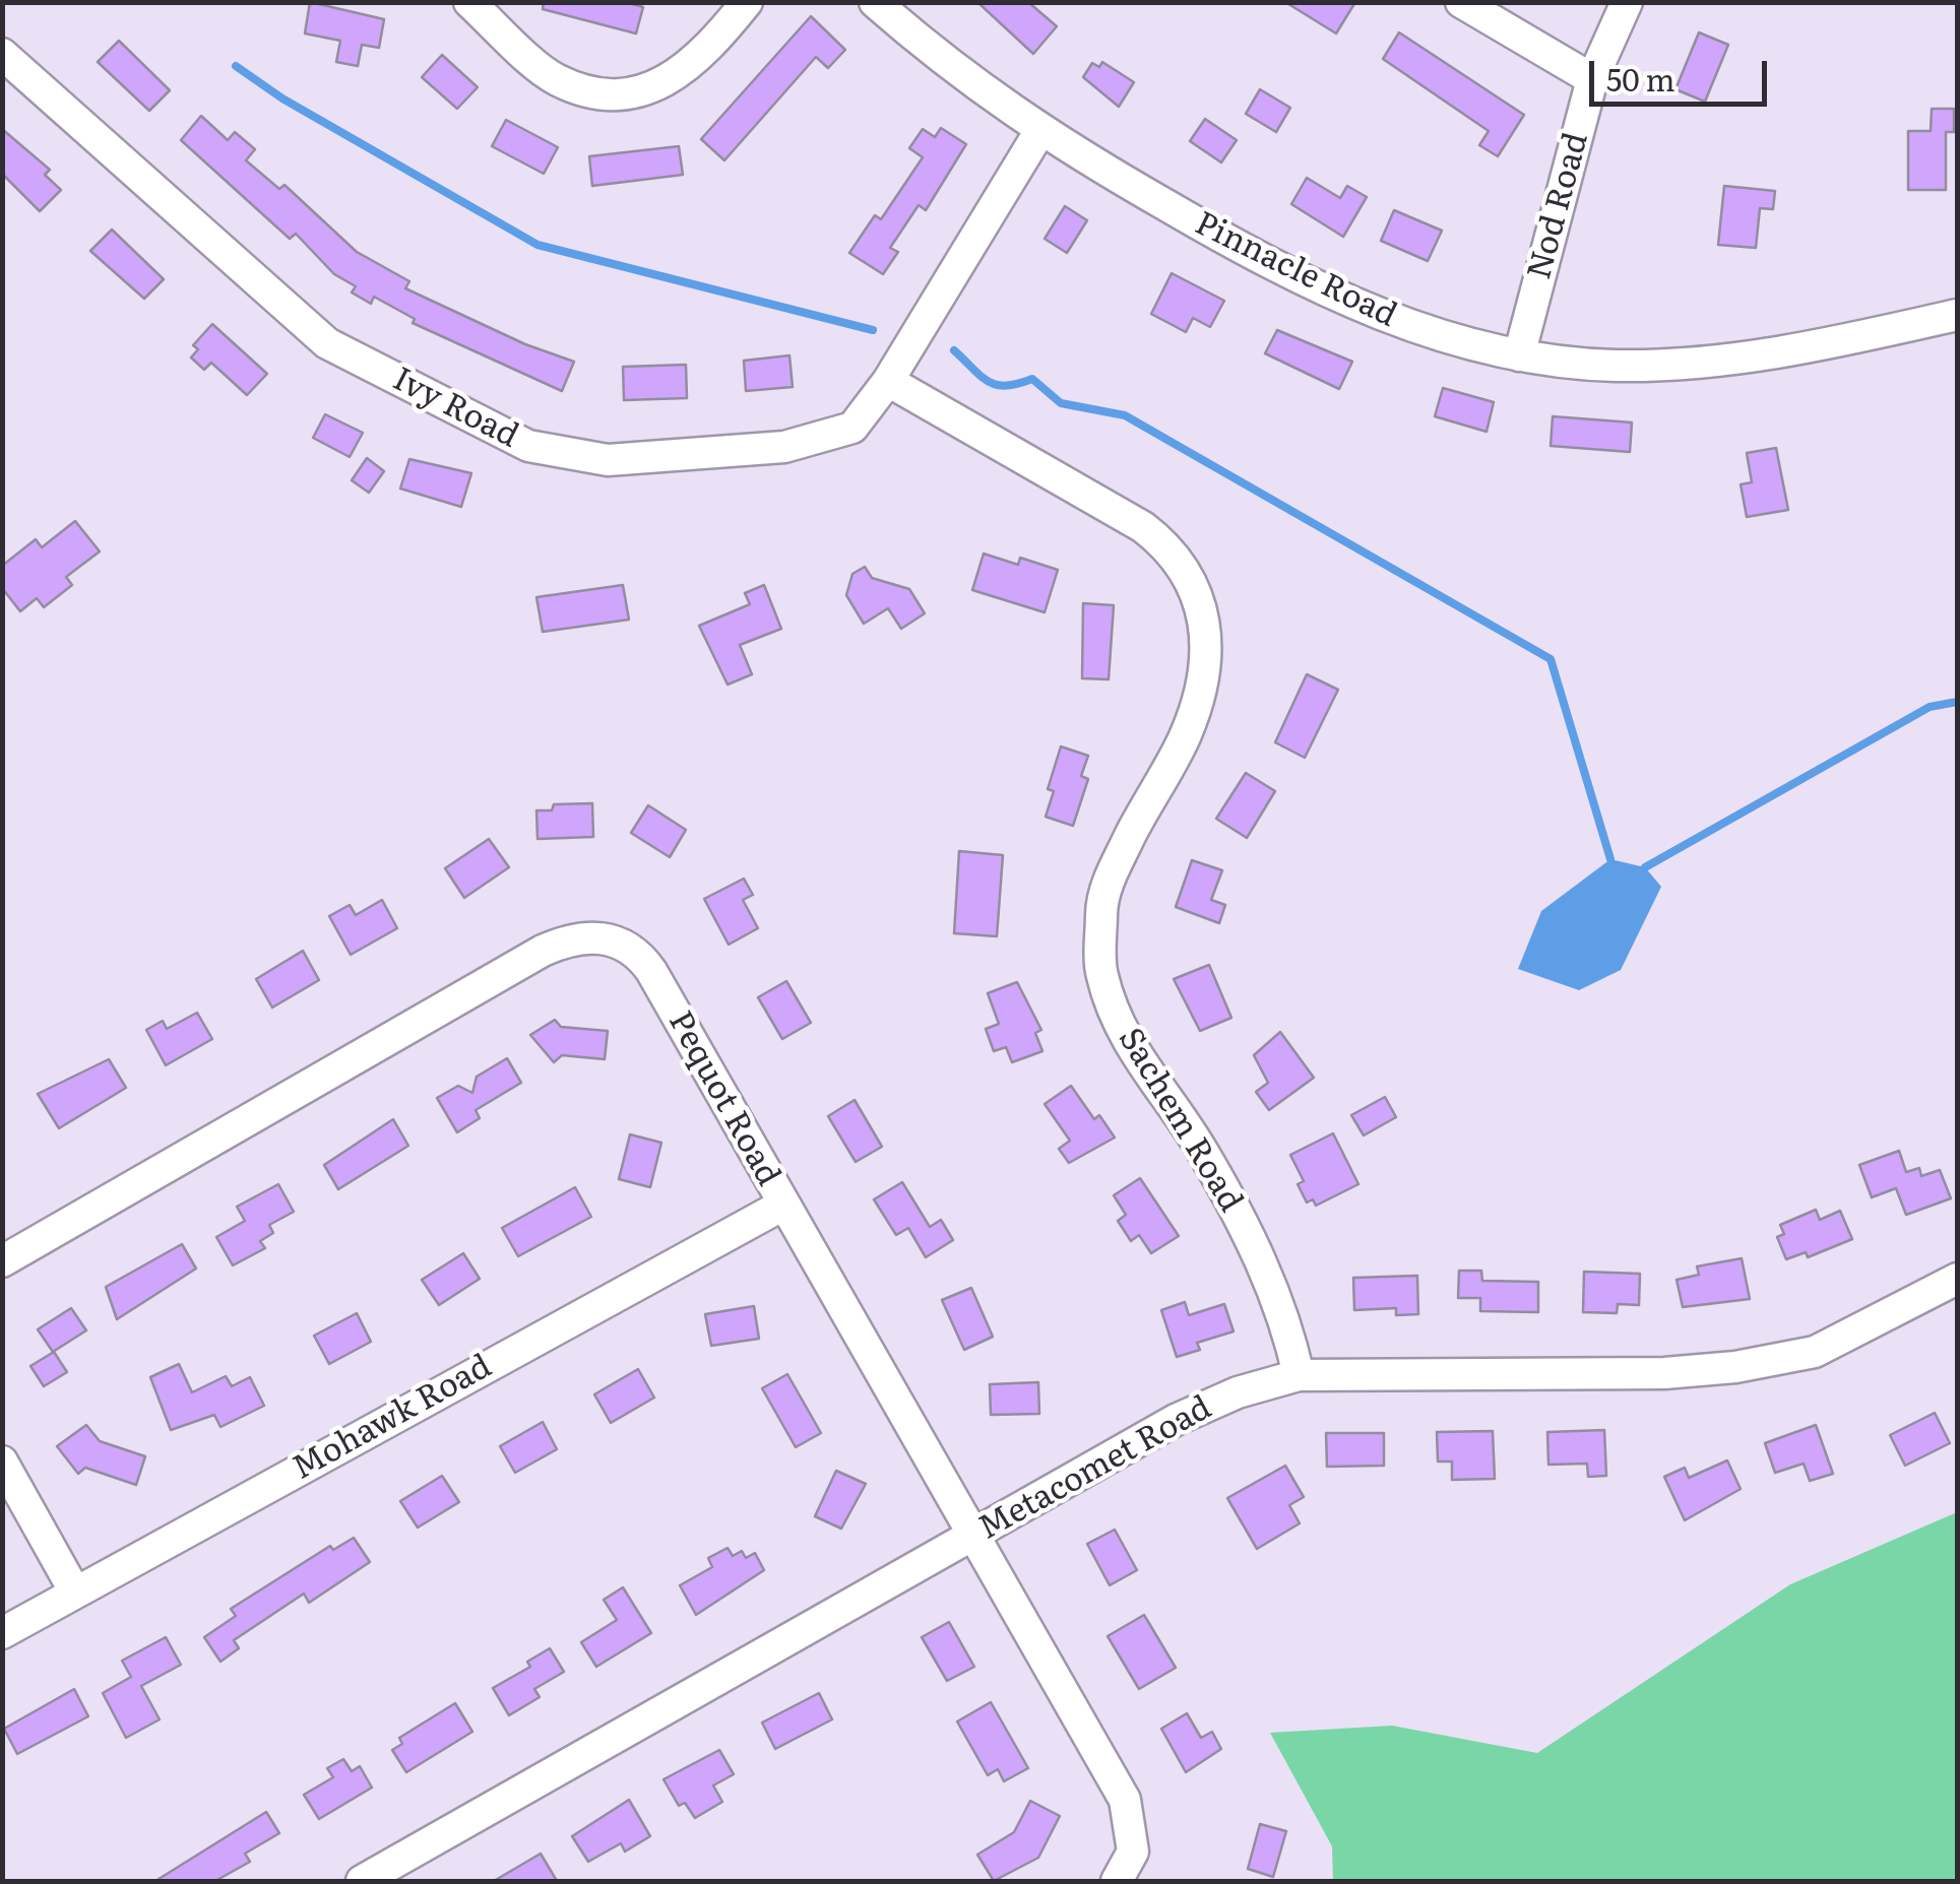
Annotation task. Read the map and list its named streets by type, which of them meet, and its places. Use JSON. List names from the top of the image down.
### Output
{
  "streets": {
    "street": [
      "Nod Road",
      "Pinnacle Road",
      "Ivy Road",
      "Pequot Road",
      "Sachem Road",
      "Mohawk Road",
      "Metacomet Road"
    ]
  },
  "crossings": [
    ["Nod Road", "Pinnacle Road"],
    ["Pinnacle Road", "Ivy Road"],
    ["Ivy Road", "Sachem Road"],
    ["Pequot Road", "Mohawk Road"],
    ["Pequot Road", "Metacomet Road"],
    ["Sachem Road", "Metacomet Road"]
  ],
  "scale_bar": "50 m"
}
